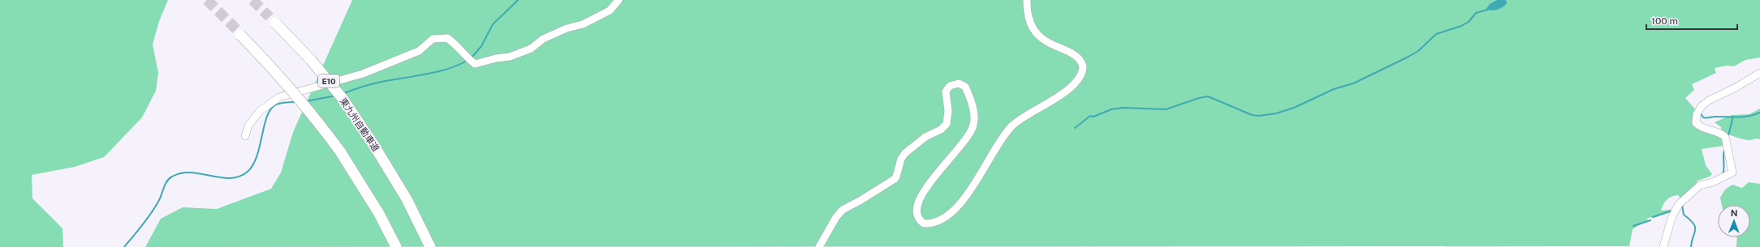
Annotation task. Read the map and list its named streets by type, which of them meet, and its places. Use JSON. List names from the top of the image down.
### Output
{
  "streets": {
    "highway": ["E10", "東九州自動車道"]
  },
  "scale_bar": "100 m",
  "north": "top"
}
